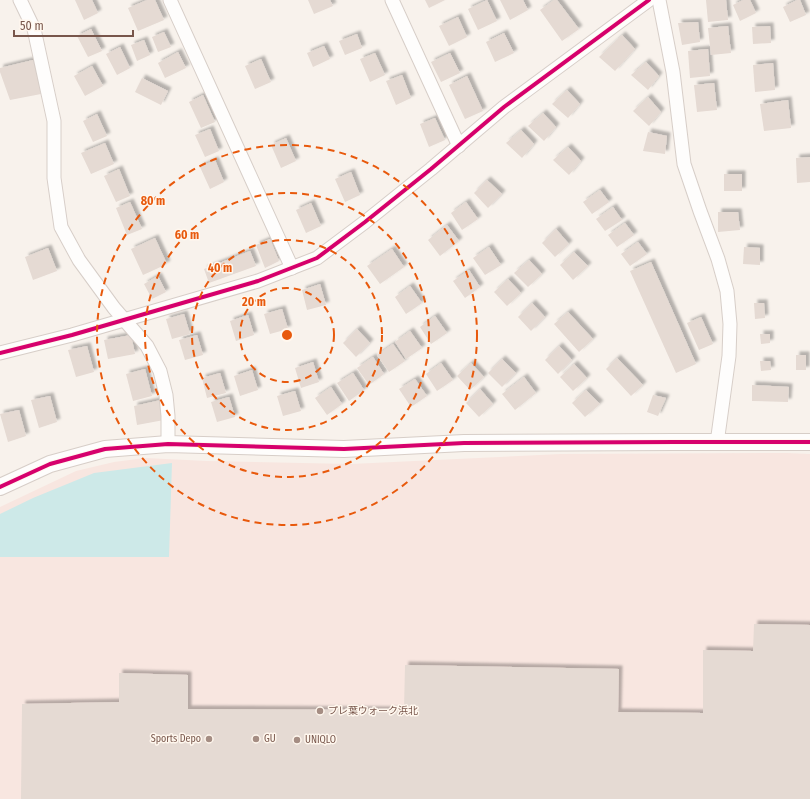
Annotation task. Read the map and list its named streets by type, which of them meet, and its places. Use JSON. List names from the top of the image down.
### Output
{
  "places": [
    "プレ葉ウォーク浜北",
    "Sports Depo",
    "GU",
    "UNIQLO"
  ],
  "scale_bar": "50 m",
  "rings": [
    "80 m",
    "60 m",
    "40 m",
    "20 m"
  ]
}
